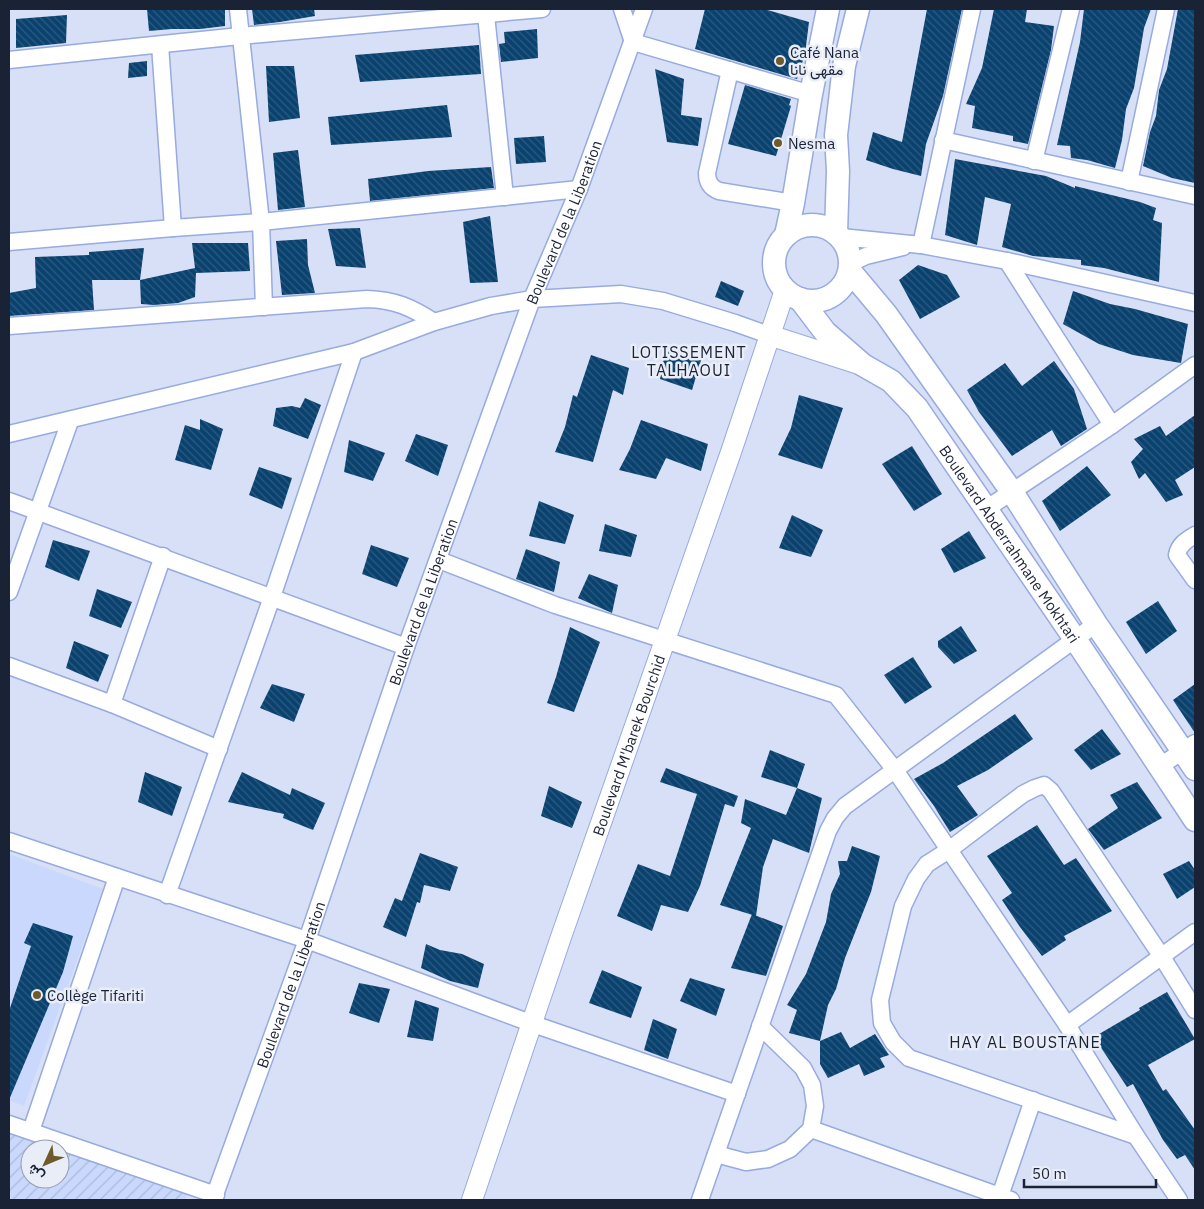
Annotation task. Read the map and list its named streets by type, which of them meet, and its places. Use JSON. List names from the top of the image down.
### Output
{
  "streets": {
    "main road": ["Boulevard Abderrahmane Mokhtari"],
    "street": ["Boulevard de la Liberation", "Boulevard M'barek Bourchid"]
  },
  "crossings": [
    ["Boulevard Abderrahmane Mokhtari", "Boulevard M'barek Bourchid"]
  ],
  "districts": ["LOTISSEMENT TALHAOUI", "HAY AL BOUSTANE"],
  "places": ["Café Nana مقهى نانا", "Nesma", "Collège Tifariti"],
  "scale_bar": "50 m",
  "north": "bottom left"
}
